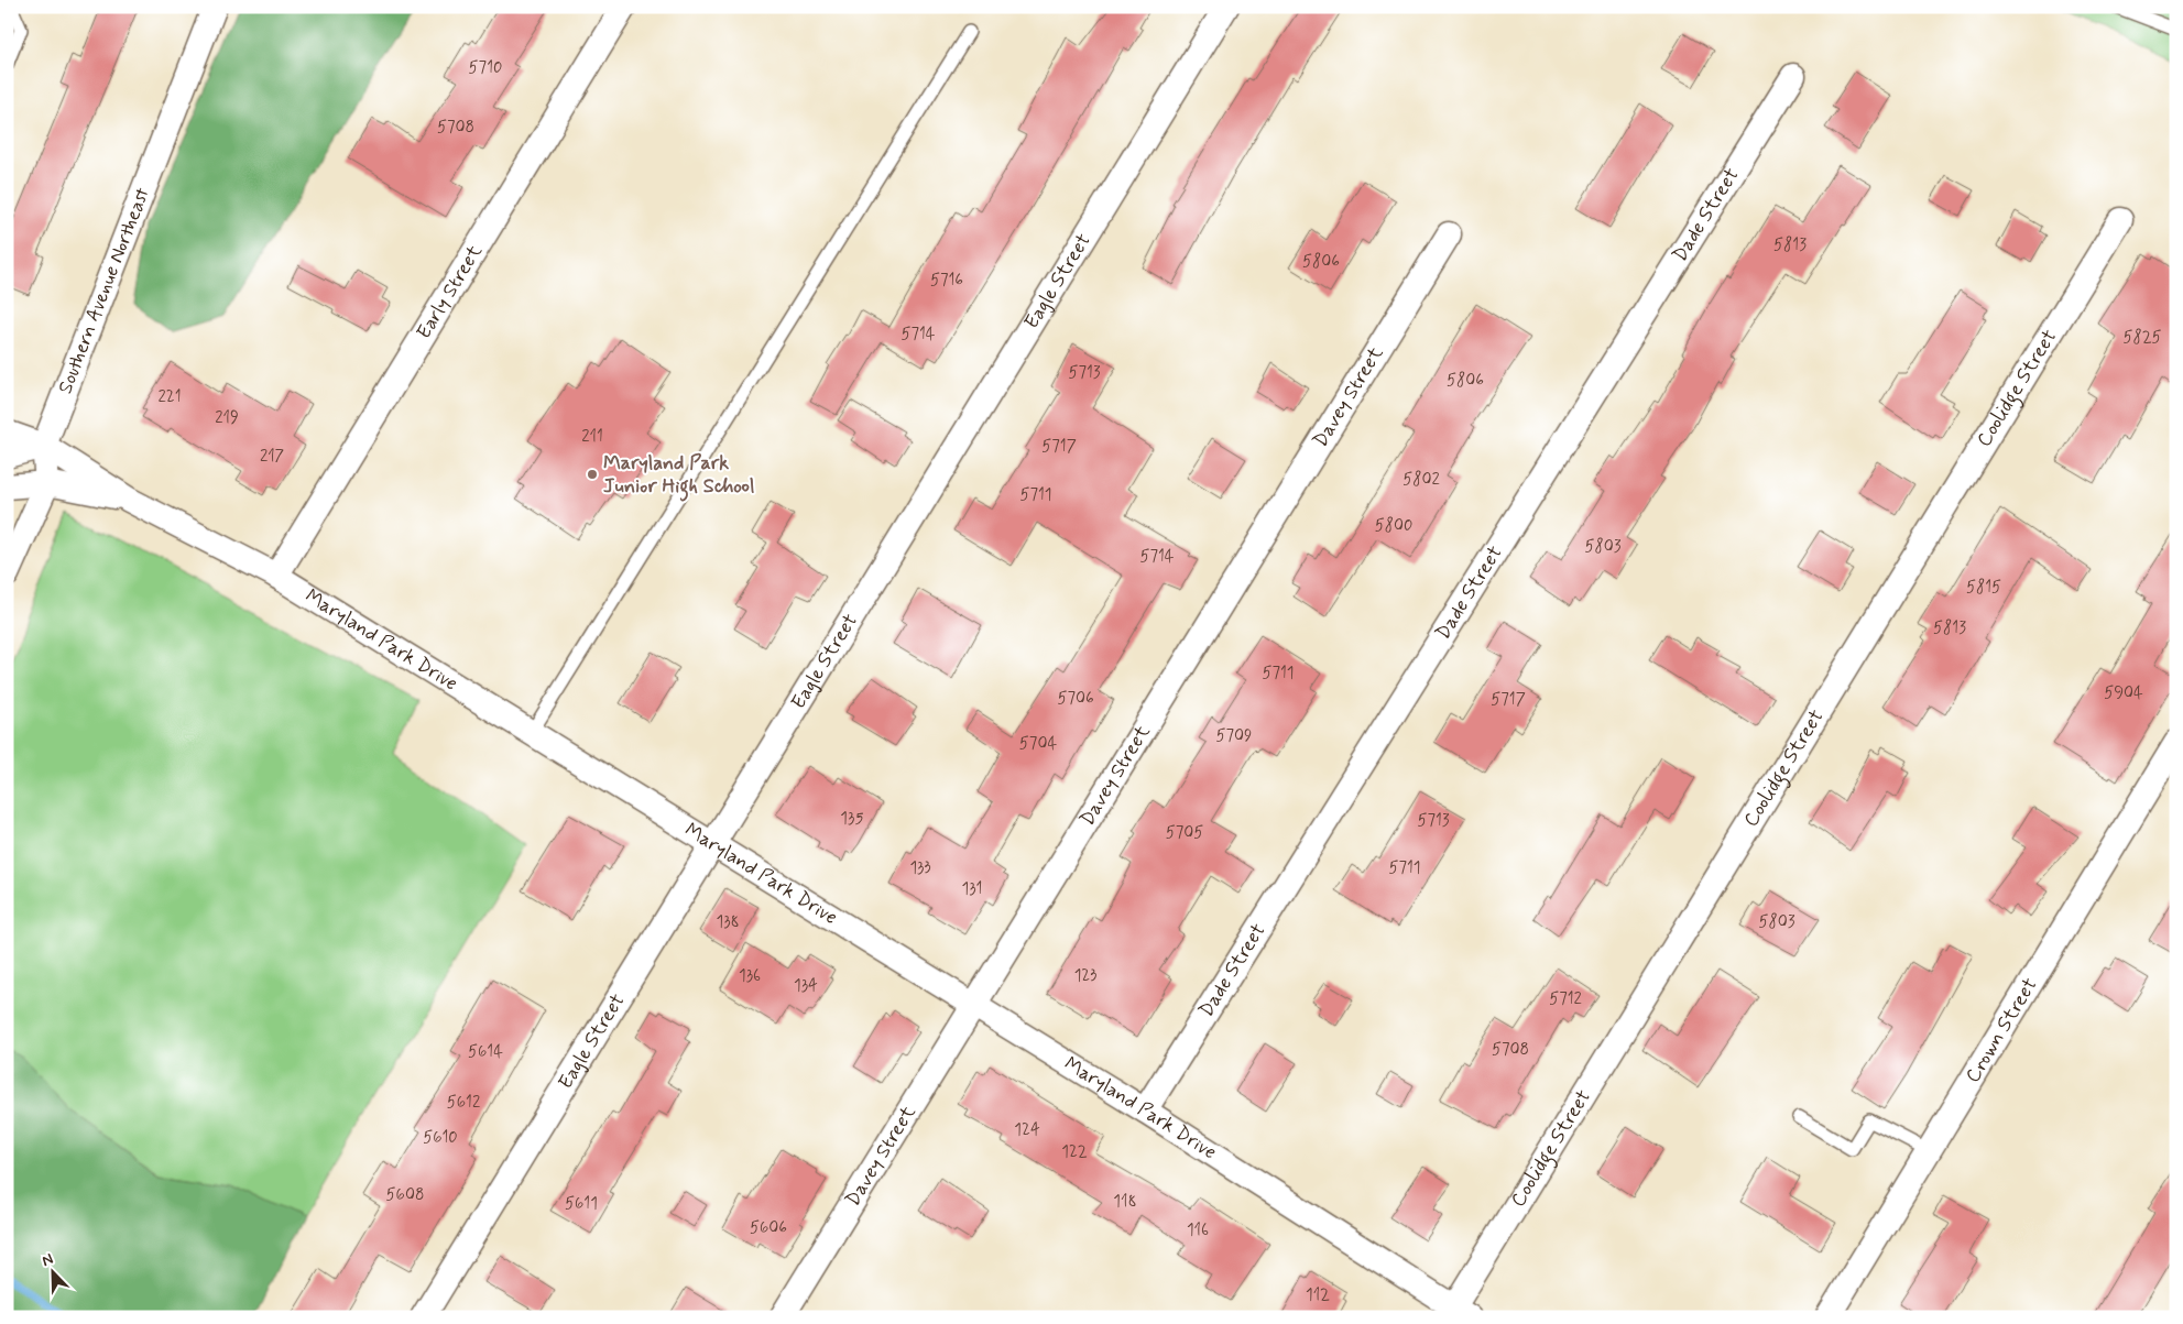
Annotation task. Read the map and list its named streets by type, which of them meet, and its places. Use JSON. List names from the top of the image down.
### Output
{
  "streets": {
    "street": [
      "Dade Street",
      "Eagle Street",
      "Southern Avenue Northeast",
      "Early Street",
      "Coolidge Street",
      "Davey Street",
      "Maryland Park Drive",
      "Crown Street"
    ]
  },
  "crossings": [
    ["Dade Street", "Maryland Park Drive"],
    ["Eagle Street", "Maryland Park Drive"],
    ["Southern Avenue Northeast", "Maryland Park Drive"],
    ["Early Street", "Maryland Park Drive"],
    ["Coolidge Street", "Maryland Park Drive"],
    ["Davey Street", "Maryland Park Drive"]
  ],
  "places": ["Maryland Park Junior High School"],
  "house_numbers": [
    "5710",
    "5708",
    "5813",
    "5806",
    "5716",
    "5714",
    "5825",
    "5713",
    "5806",
    "221",
    "219",
    "211",
    "5717",
    "217",
    "5802",
    "5711",
    "5800",
    "5803",
    "5714",
    "5815",
    "5813",
    "5711",
    "5904",
    "5706",
    "5717",
    "5709",
    "5704",
    "135",
    "5713",
    "5705",
    "133",
    "5711",
    "131",
    "138",
    "5803",
    "136",
    "123",
    "134",
    "5712",
    "5708",
    "5614",
    "5612",
    "124",
    "5610",
    "122",
    "5608",
    "118",
    "5611",
    "5606",
    "116",
    "112"
  ],
  "north": "top left"
}
